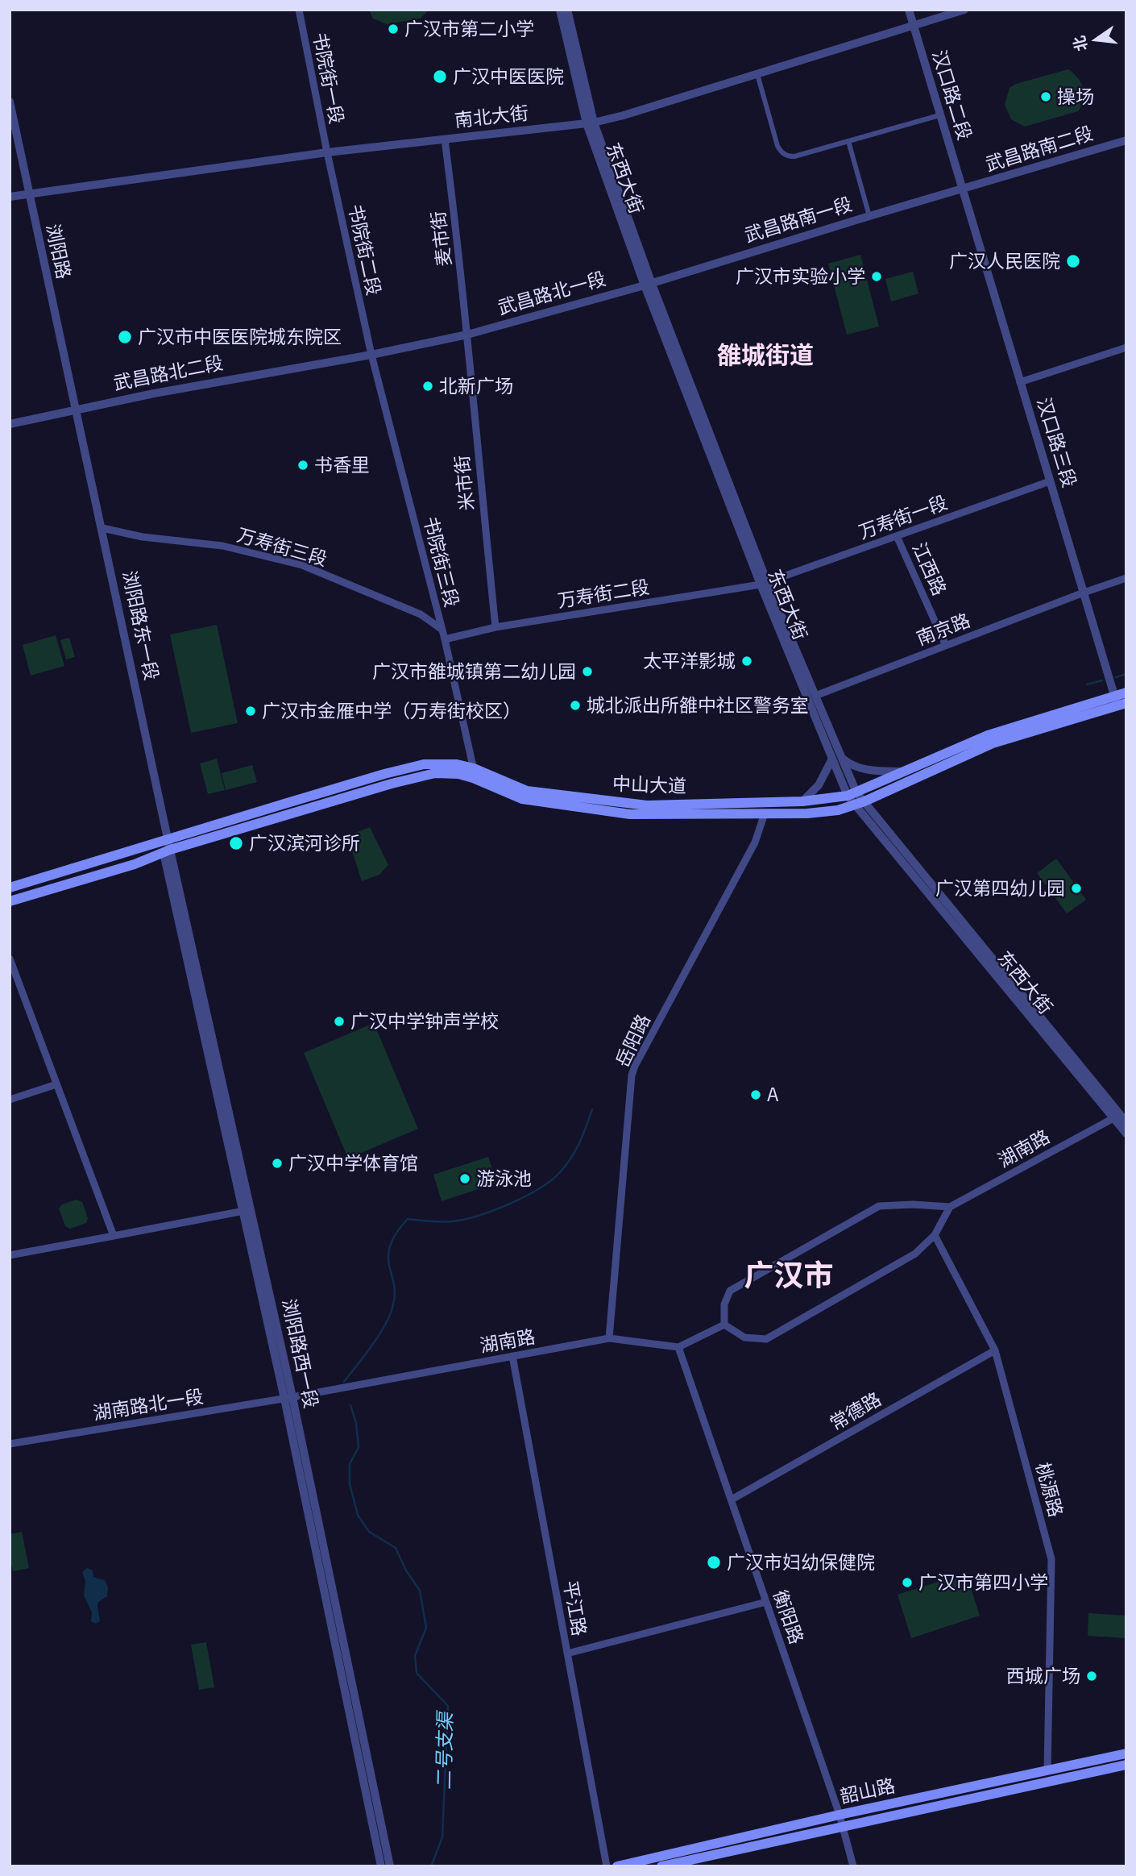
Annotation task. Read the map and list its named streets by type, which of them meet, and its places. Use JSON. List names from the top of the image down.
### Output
{
  "streets": {
    "main road": ["中山大道", "韶山路"],
    "street": [
      "书院街一段",
      "汉口路二段",
      "南北大街",
      "武昌路南二段",
      "东西大街",
      "武昌路南一段",
      "麦市街",
      "书院街二段",
      "浏阳路",
      "武昌路北一段",
      "武昌路北二段",
      "汉口路三段",
      "米市街",
      "万寿街一段",
      "万寿街三段",
      "书院街三段",
      "江西路",
      "万寿街二段",
      "浏阳路东一段",
      "南京路",
      "岳阳路",
      "湖南路",
      "浏阳路西一段",
      "湖南路北一段",
      "常德路",
      "桃源路",
      "平江路",
      "衡阳路"
    ]
  },
  "crossings": [
    ["书院街一段", "南北大街"],
    ["书院街一段", "书院街二段"],
    ["汉口路二段", "南北大街"],
    ["汉口路二段", "武昌路南二段"],
    ["汉口路二段", "武昌路南一段"],
    ["汉口路二段", "汉口路三段"],
    ["南北大街", "东西大街"],
    ["南北大街", "麦市街"],
    ["南北大街", "书院街二段"],
    ["南北大街", "浏阳路"],
    ["武昌路南二段", "武昌路南一段"],
    ["武昌路南二段", "汉口路三段"],
    ["东西大街", "武昌路南一段"],
    ["东西大街", "武昌路北一段"],
    ["东西大街", "万寿街一段"],
    ["东西大街", "万寿街二段"],
    ["东西大街", "南京路"],
    ["东西大街", "中山大道"],
    ["东西大街", "湖南路"],
    ["武昌路南一段", "武昌路北一段"],
    ["武昌路南一段", "汉口路三段"],
    ["麦市街", "武昌路北一段"],
    ["麦市街", "武昌路北二段"],
    ["麦市街", "米市街"],
    ["书院街二段", "武昌路北二段"],
    ["书院街二段", "书院街三段"],
    ["浏阳路", "武昌路北二段"],
    ["浏阳路", "浏阳路东一段"],
    ["武昌路北一段", "武昌路北二段"],
    ["武昌路北一段", "米市街"],
    ["武昌路北二段", "米市街"],
    ["武昌路北二段", "书院街三段"],
    ["武昌路北二段", "浏阳路东一段"],
    ["汉口路三段", "万寿街一段"],
    ["汉口路三段", "南京路"],
    ["汉口路三段", "中山大道"],
    ["米市街", "万寿街二段"],
    ["万寿街一段", "江西路"],
    ["万寿街一段", "万寿街二段"],
    ["万寿街三段", "书院街三段"],
    ["万寿街三段", "浏阳路东一段"],
    ["书院街三段", "万寿街二段"],
    ["书院街三段", "中山大道"],
    ["江西路", "南京路"],
    ["浏阳路东一段", "中山大道"],
    ["浏阳路东一段", "浏阳路西一段"],
    ["中山大道", "岳阳路"],
    ["中山大道", "浏阳路西一段"],
    ["岳阳路", "湖南路"],
    ["湖南路", "浏阳路西一段"],
    ["湖南路", "湖南路北一段"],
    ["湖南路", "平江路"],
    ["湖南路", "衡阳路"],
    ["浏阳路西一段", "湖南路北一段"],
    ["常德路", "桃源路"],
    ["常德路", "衡阳路"],
    ["桃源路", "韶山路"],
    ["衡阳路", "韶山路"]
  ],
  "districts": ["雒城街道", "广汉市"],
  "water": ["二号支渠"],
  "places": [
    "广汉市第二小学",
    "广汉中医医院",
    "操场",
    "广汉人民医院",
    "广汉市实验小学",
    "广汉市中医医院城东院区",
    "北新广场",
    "书香里",
    "太平洋影城",
    "广汉市雒城镇第二幼儿园",
    "城北派出所雒中社区警务室",
    "广汉市金雁中学（万寿街校区）",
    "广汉滨河诊所",
    "广汉第四幼儿园",
    "广汉中学钟声学校",
    "A",
    "广汉中学体育馆",
    "游泳池",
    "广汉市妇幼保健院",
    "广汉市第四小学",
    "西城广场"
  ],
  "north": "left"
}
